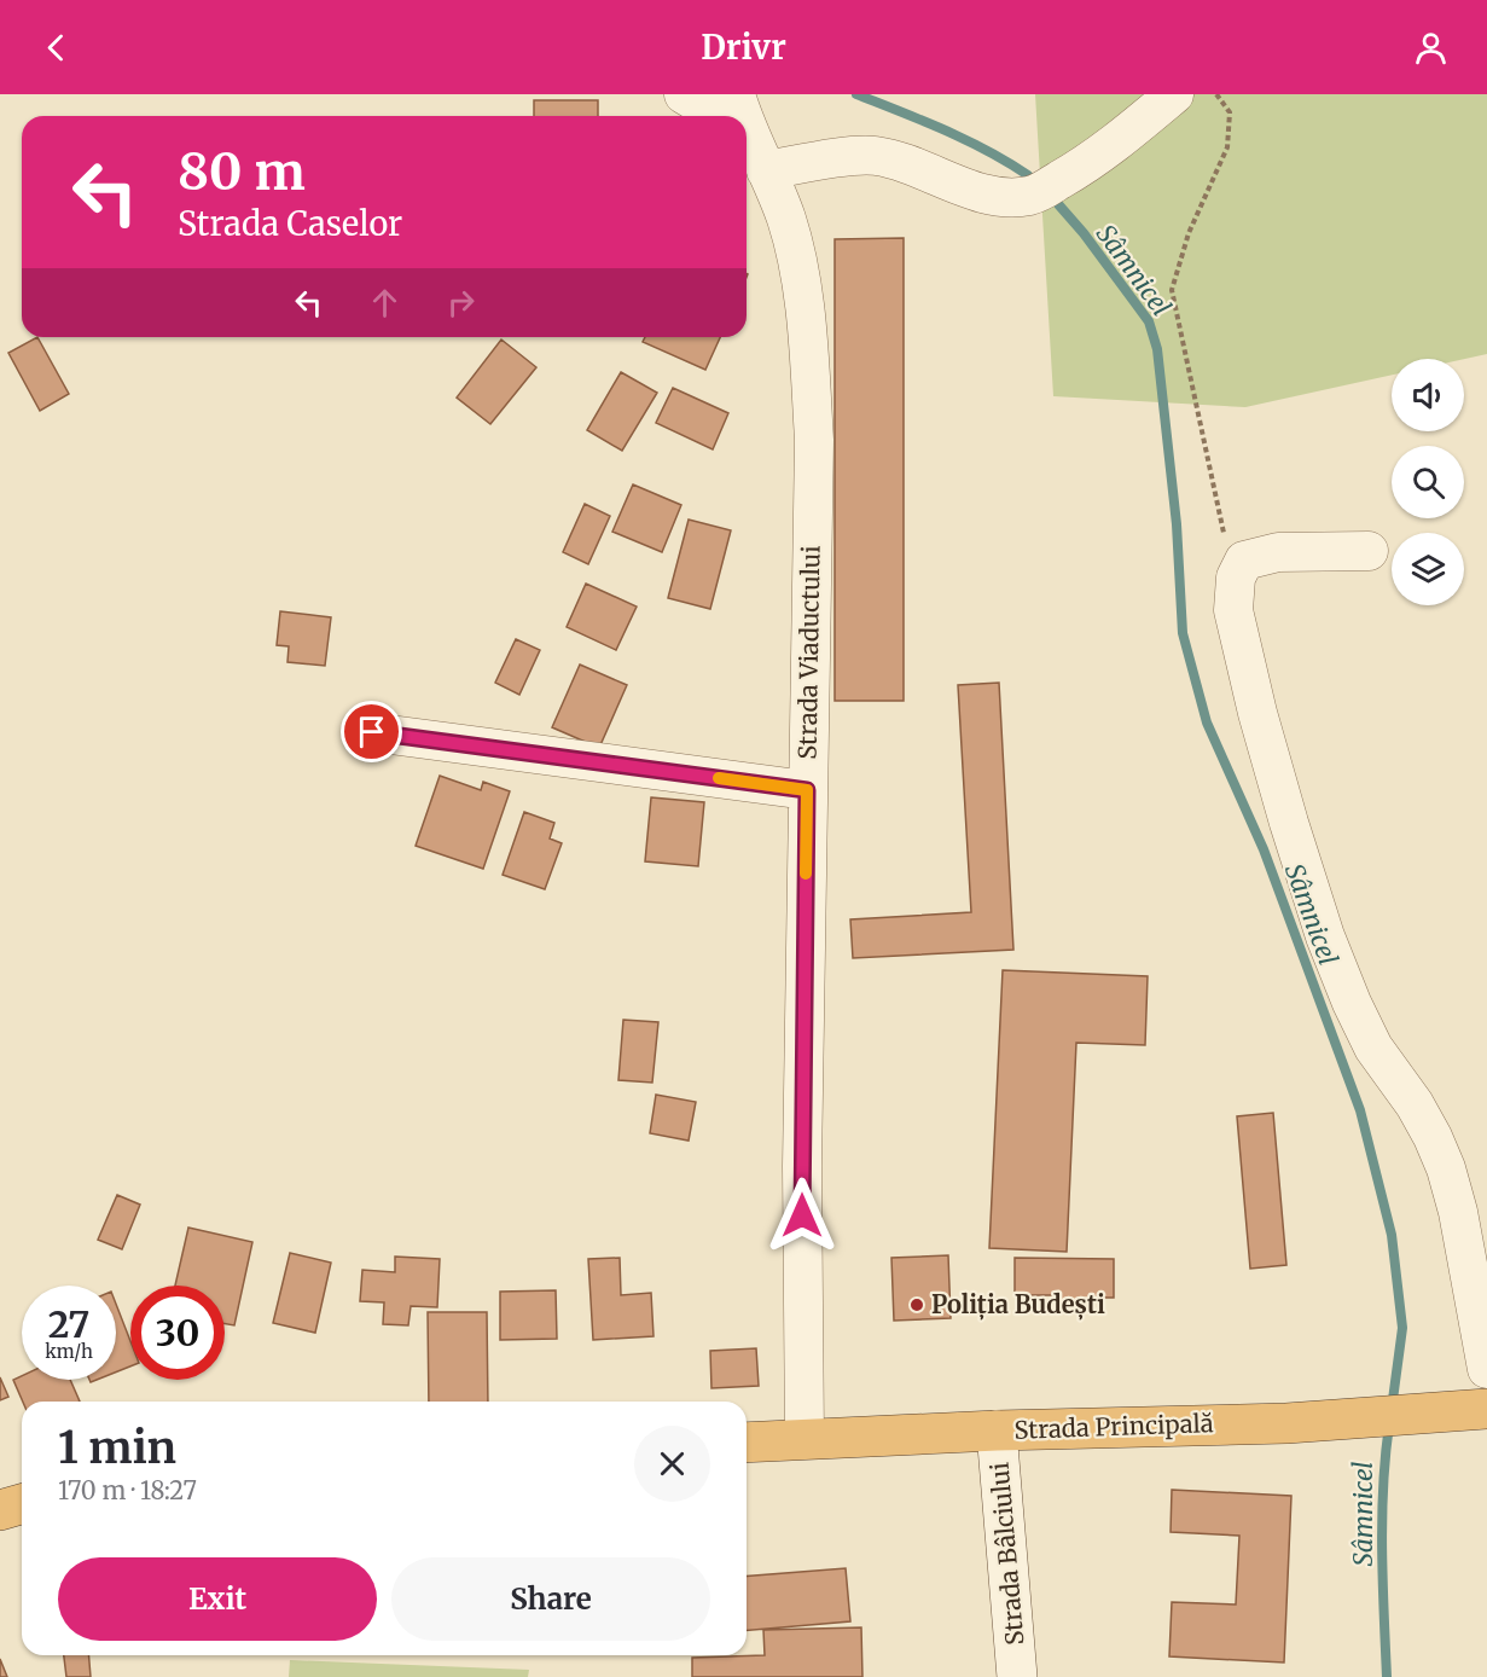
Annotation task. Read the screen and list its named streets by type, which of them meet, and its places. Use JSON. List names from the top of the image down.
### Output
{
  "streets": {
    "highway": ["Strada Principală"],
    "main road": ["Strada Bâlciului"],
    "street": ["Strada Viaductului"]
  },
  "crossings": [
    ["Strada Viaductului", "Strada Principală"],
    ["Strada Principală", "Strada Bâlciului"]
  ],
  "water": ["Sâmnicel"],
  "places": ["Poliția Budești"],
  "page": {
    "header": "Drivr",
    "turn": ["80 m", "Strada Caselor"],
    "speed": "27 km/h",
    "limit": "30",
    "heading": ["1 min", "170 m · 18:27"],
    "buttons": ["Exit", "Share"]
  }
}
